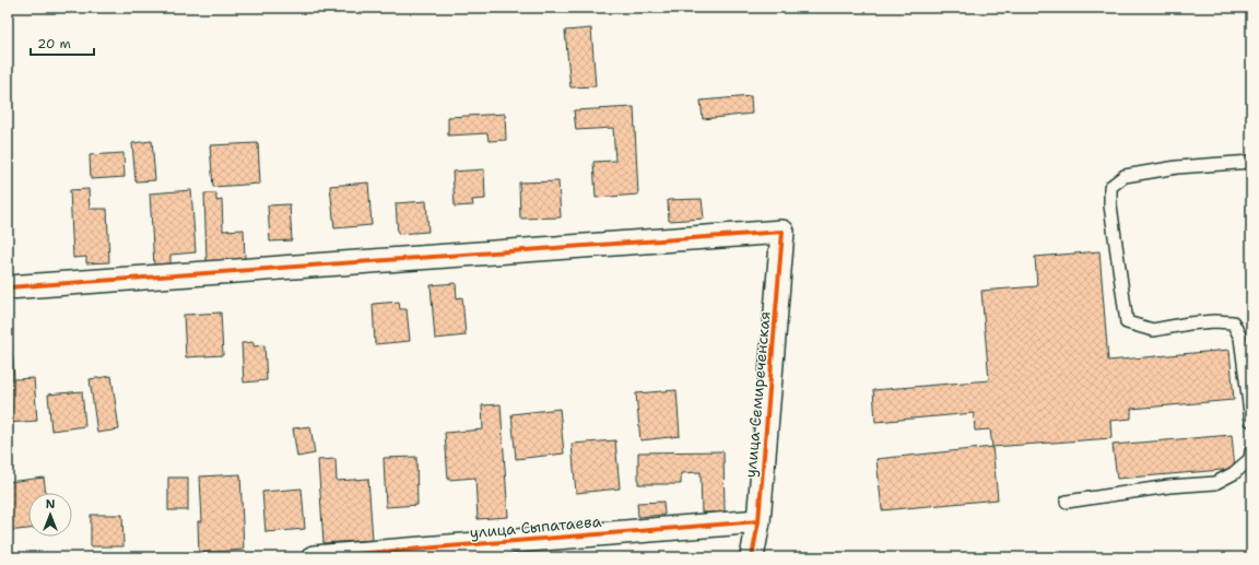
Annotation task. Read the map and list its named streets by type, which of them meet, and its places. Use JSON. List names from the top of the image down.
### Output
{
  "streets": {
    "street": ["улица Семиреченская", "улица Сыпатаева"]
  },
  "crossings": [
    ["улица Семиреченская", "улица Сыпатаева"]
  ],
  "scale_bar": "20 m",
  "north": "top"
}
